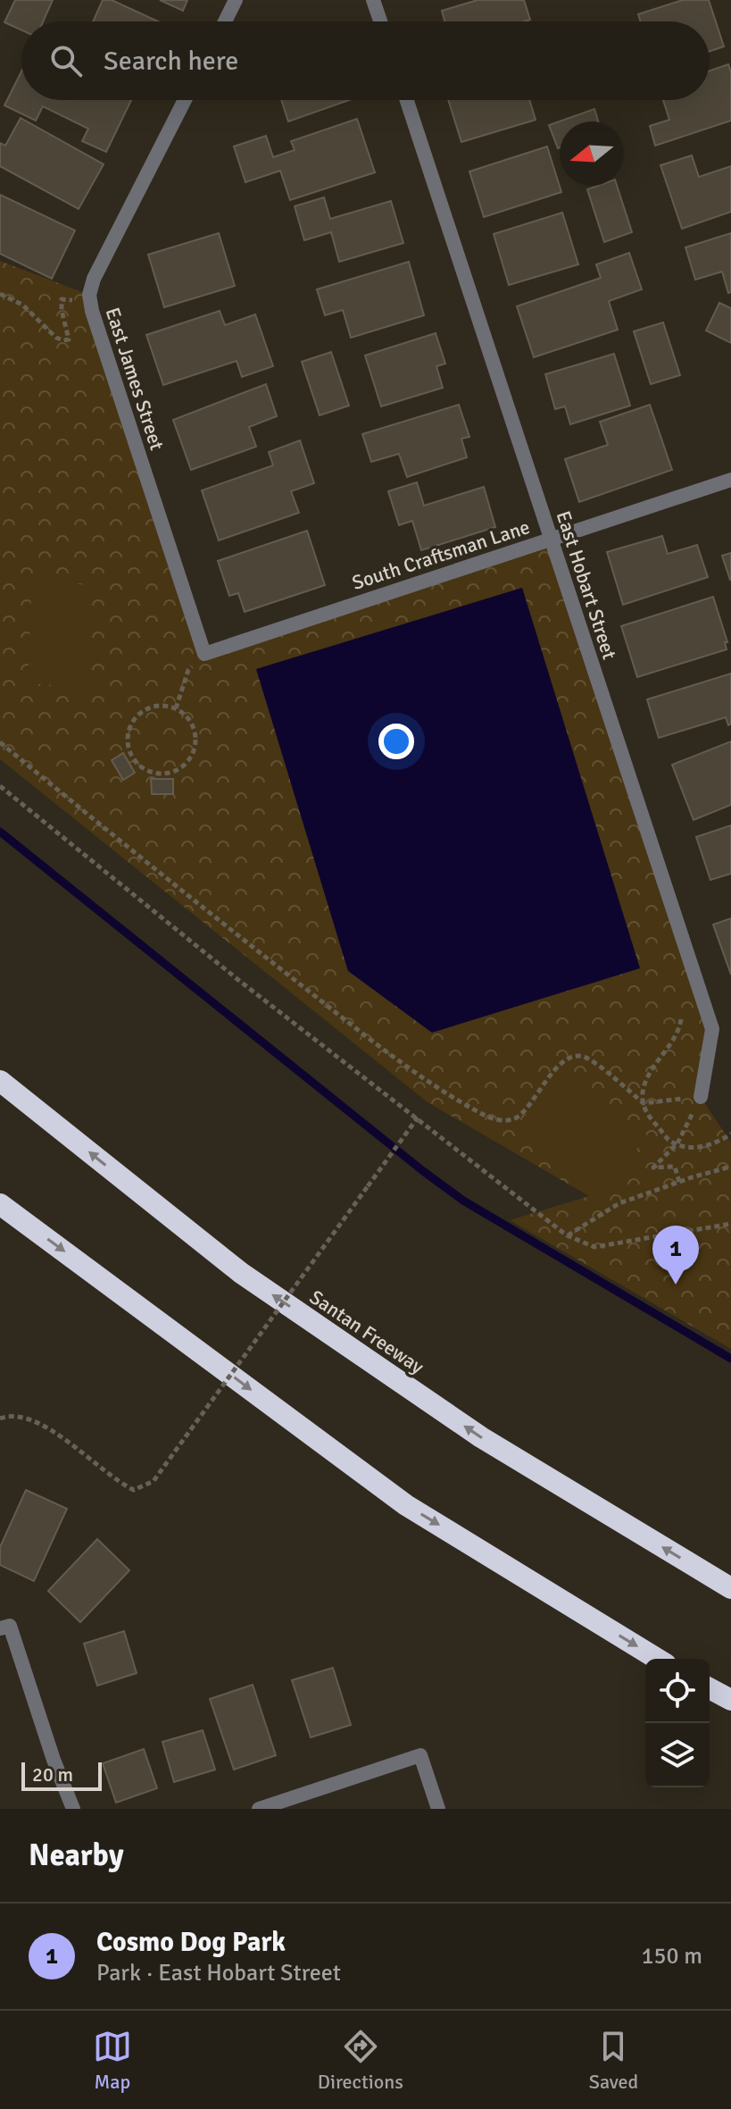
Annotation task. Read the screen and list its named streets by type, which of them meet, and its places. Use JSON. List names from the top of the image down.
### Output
{
  "streets": {
    "highway": ["Santan Freeway"],
    "street": ["East James Street", "South Craftsman Lane", "East Hobart Street"]
  },
  "crossings": [
    ["East James Street", "South Craftsman Lane"],
    ["South Craftsman Lane", "East Hobart Street"]
  ],
  "scale_bar": "20 m",
  "north": "left",
  "page": {
    "search": "Search here",
    "pins": "1",
    "scale": "20 m",
    "heading": "Nearby",
    "list": [
      {
        "mark": "1",
        "name": "Cosmo Dog Park",
        "note": "Park · East Hobart Street",
        "value": "150 m"
      }
    ],
    "nav": ["Map", "Directions", "Saved"]
  }
}
